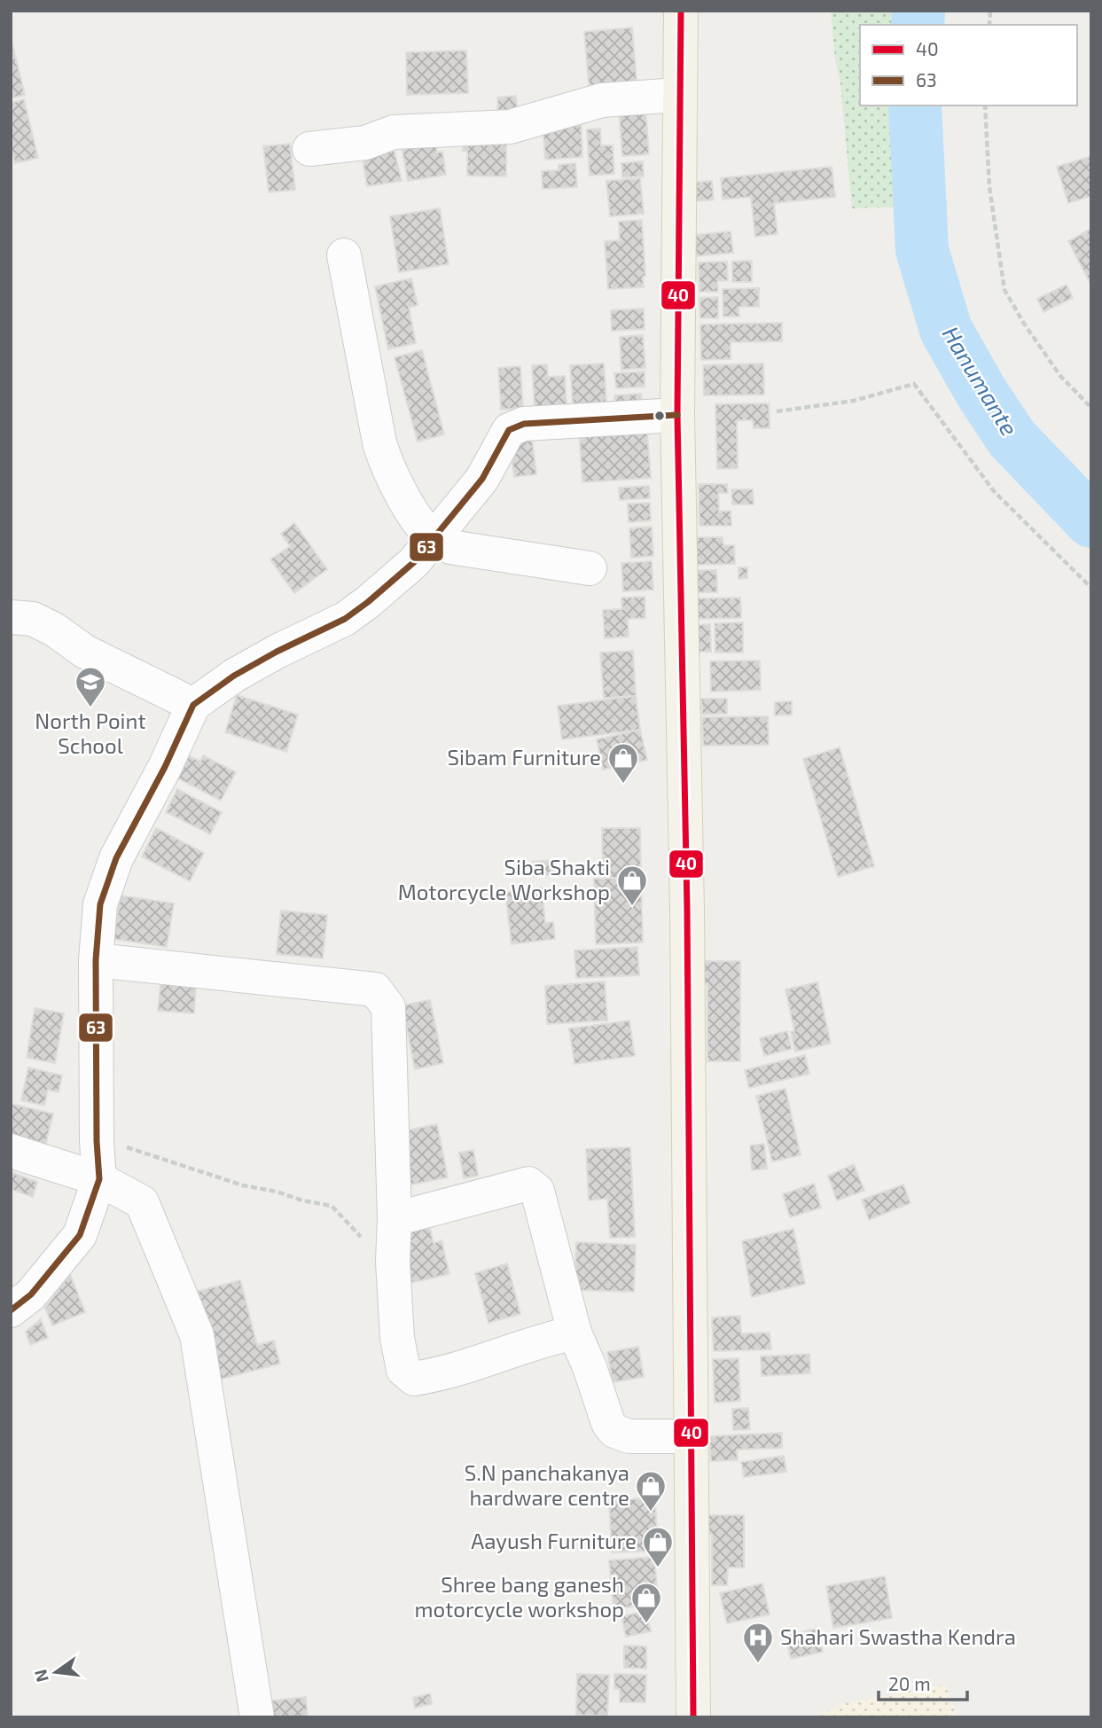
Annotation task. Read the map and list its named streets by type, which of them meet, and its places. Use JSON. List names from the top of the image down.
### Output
{
  "water": ["Hanumante"],
  "places": {
    "school or university": ["North Point School"],
    "shop": [
      "Sibam Furniture",
      "Siba Shakti Motorcycle Workshop",
      "S.N panchakanya hardware centre",
      "Aayush Furniture",
      "Shree bang ganesh motorcycle workshop"
    ],
    "hospital": ["Shahari Swastha Kendra"]
  },
  "lines": ["transit line 40", "transit line 63"],
  "legend": ["40", "63"],
  "scale_bar": "20 m",
  "north": "left"
}
